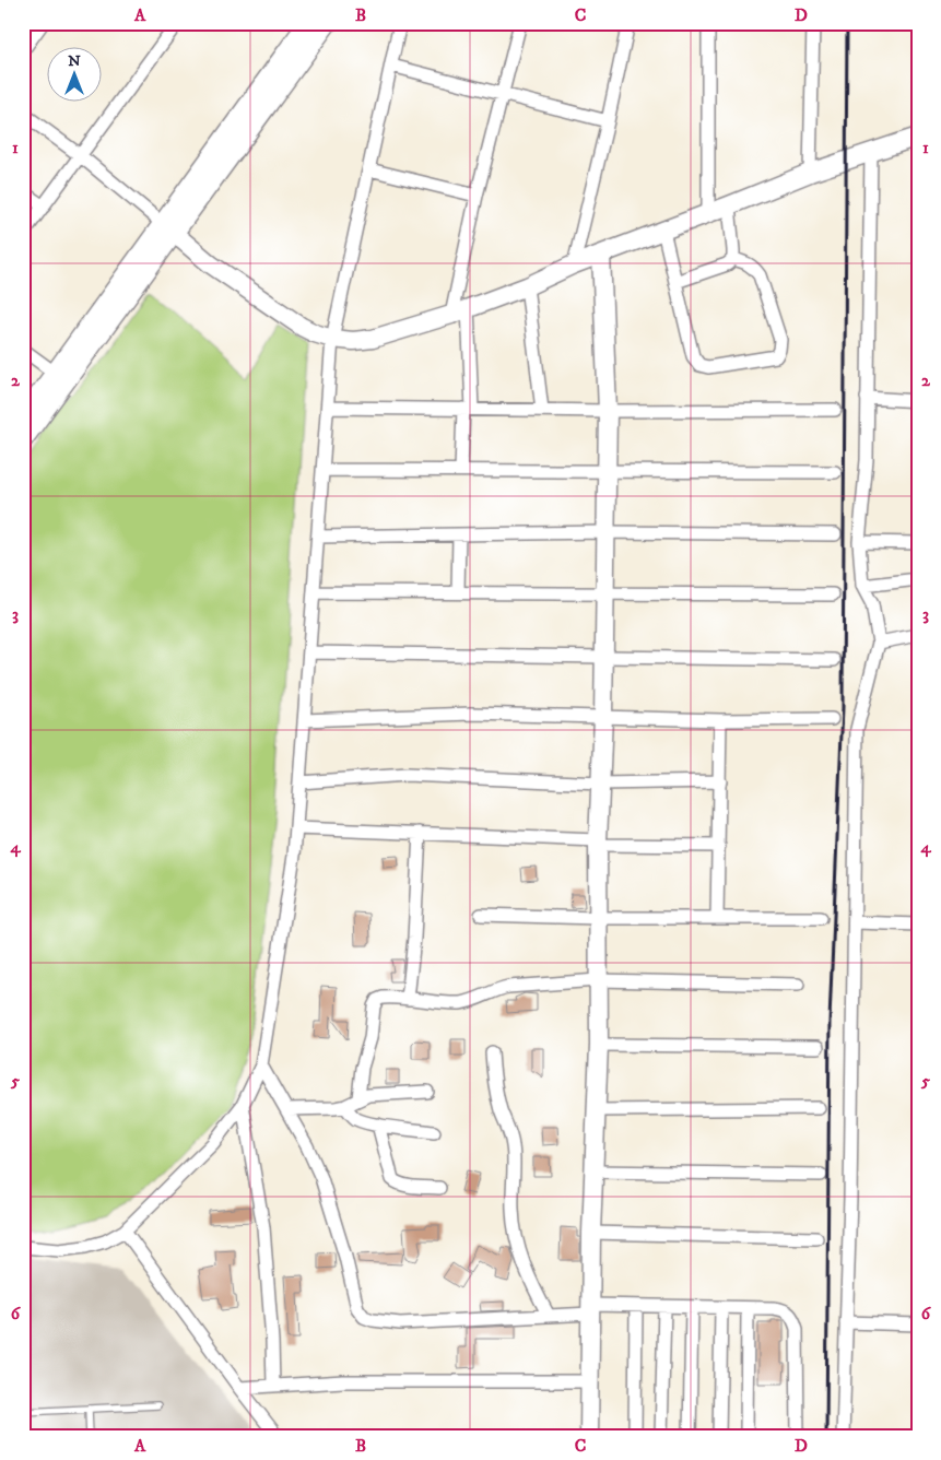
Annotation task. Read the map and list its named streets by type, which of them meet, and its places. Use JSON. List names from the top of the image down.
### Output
{
  "north": "top",
  "grid": {
    "columns": [
      "A",
      "B",
      "C",
      "D"
    ],
    "rows": [
      "1",
      "2",
      "3",
      "4",
      "5",
      "6"
    ]
  }
}
